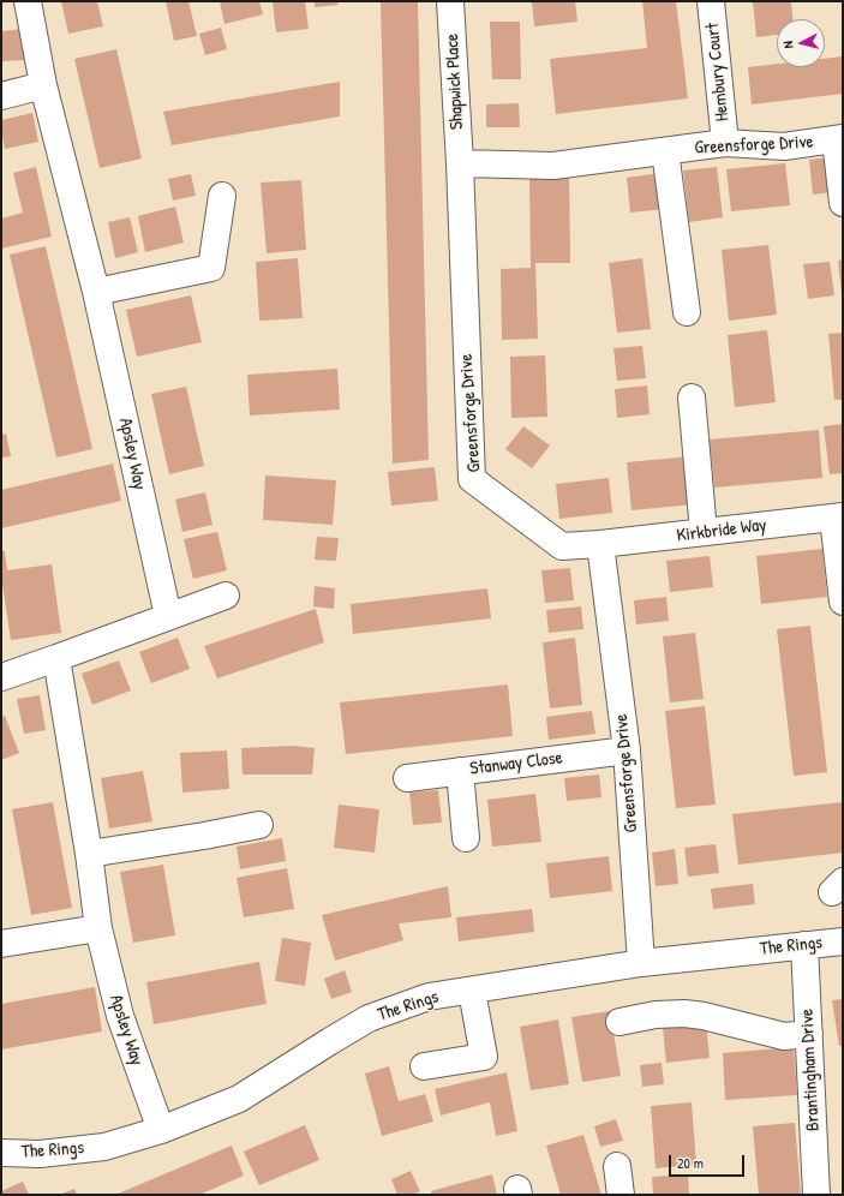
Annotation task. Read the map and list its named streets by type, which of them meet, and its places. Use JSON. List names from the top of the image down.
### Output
{
  "streets": {
    "street": [
      "Hembury Court",
      "Shapwick Place",
      "Greensforge Drive",
      "Apsley Way",
      "Kirkbride Way",
      "Stanway Close",
      "The Rings",
      "Brantingham Drive"
    ]
  },
  "crossings": [
    ["Hembury Court", "Greensforge Drive"],
    ["Shapwick Place", "Greensforge Drive"],
    ["Greensforge Drive", "Kirkbride Way"],
    ["Greensforge Drive", "Stanway Close"],
    ["Greensforge Drive", "The Rings"],
    ["Apsley Way", "The Rings"],
    ["The Rings", "Brantingham Drive"]
  ],
  "scale_bar": "20 m",
  "north": "left"
}
